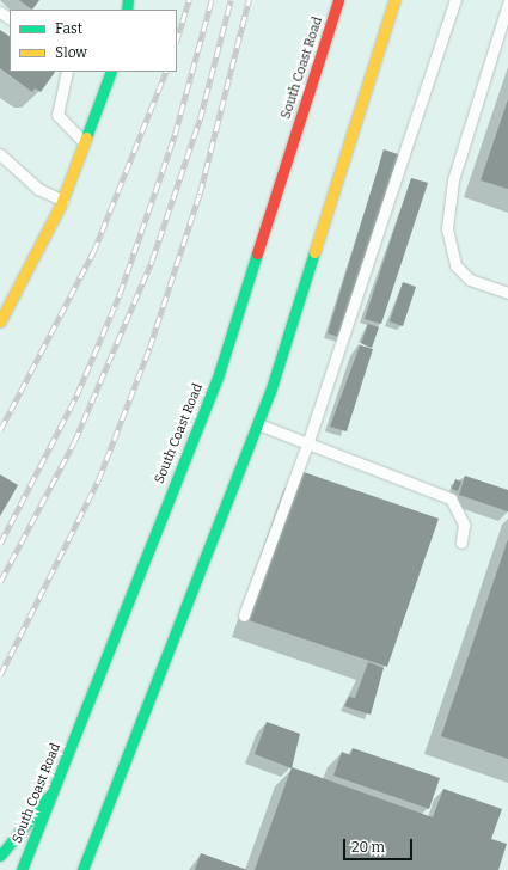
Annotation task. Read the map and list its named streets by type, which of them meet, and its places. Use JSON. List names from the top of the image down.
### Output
{
  "streets": {
    "main road": ["South Coast Road"]
  },
  "legend": ["Fast", "Slow"],
  "scale_bar": "20 m"
}
